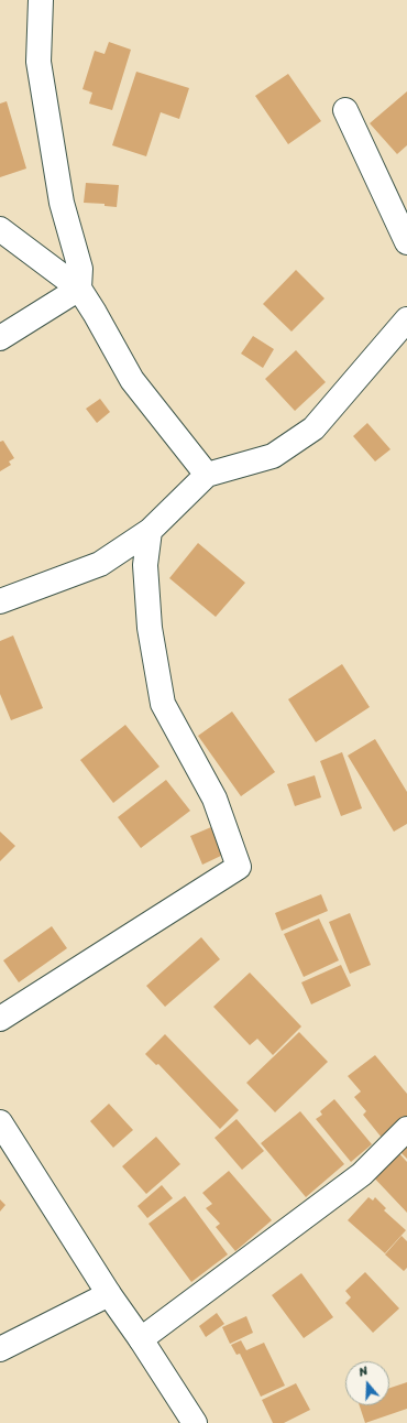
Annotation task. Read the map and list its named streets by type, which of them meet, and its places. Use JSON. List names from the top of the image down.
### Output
{
  "north": "top"
}
